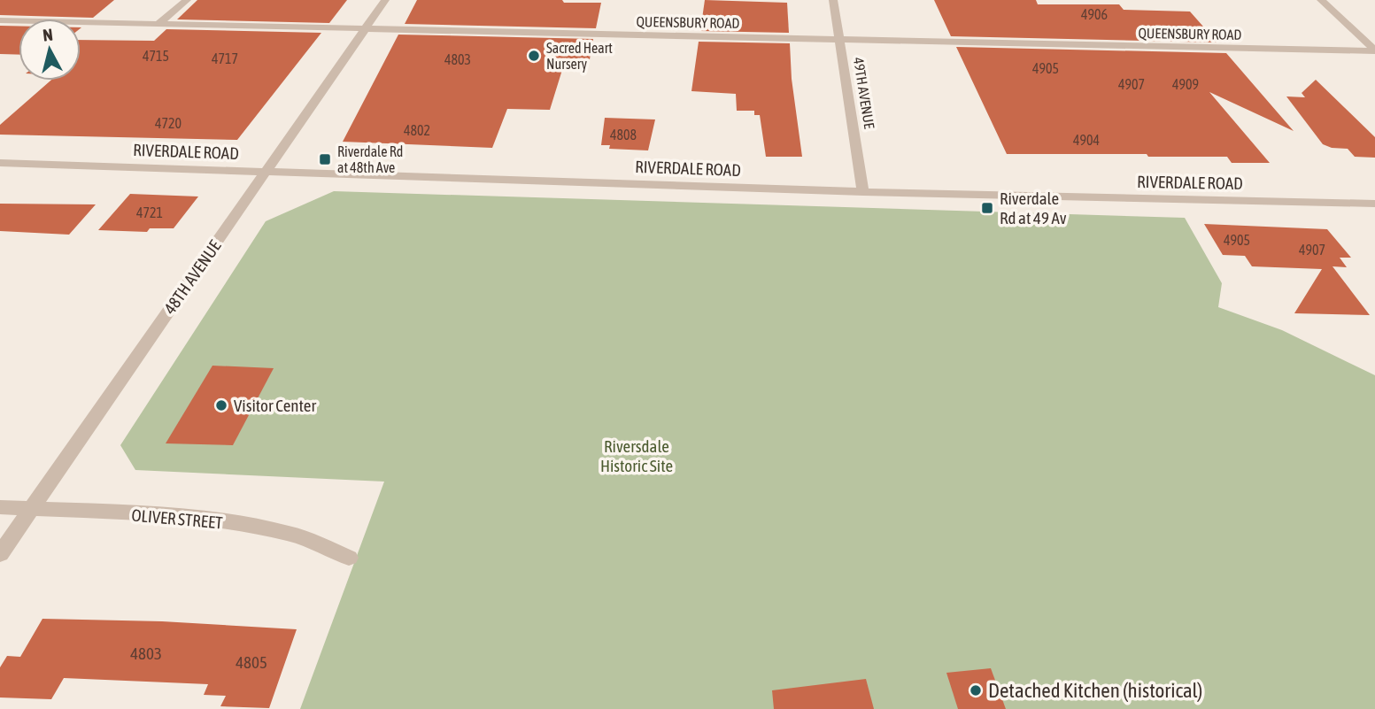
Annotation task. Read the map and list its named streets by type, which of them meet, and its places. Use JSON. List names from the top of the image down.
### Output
{
  "streets": {
    "street": [
      "QUEENSBURY ROAD",
      "49TH AVENUE",
      "RIVERDALE ROAD",
      "48TH AVENUE",
      "OLIVER STREET"
    ]
  },
  "crossings": [
    ["QUEENSBURY ROAD", "49TH AVENUE"],
    ["QUEENSBURY ROAD", "48TH AVENUE"],
    ["49TH AVENUE", "RIVERDALE ROAD"],
    ["RIVERDALE ROAD", "48TH AVENUE"],
    ["48TH AVENUE", "OLIVER STREET"]
  ],
  "parks": ["Riversdale Historic Site"],
  "places": {
    "other": ["Sacred Heart Nursery", "Visitor Center", "Detached Kitchen (historical)"],
    "transit": ["Riverdale Rd at 48th Ave", "Riverdale Rd at 49 Av"]
  },
  "house_numbers": [
    "4906",
    "4715",
    "4717",
    "4803",
    "4905",
    "4907",
    "4909",
    "4720",
    "4802",
    "4808",
    "4904",
    "4721",
    "4905",
    "4907",
    "4803",
    "4805"
  ],
  "north": "top"
}
